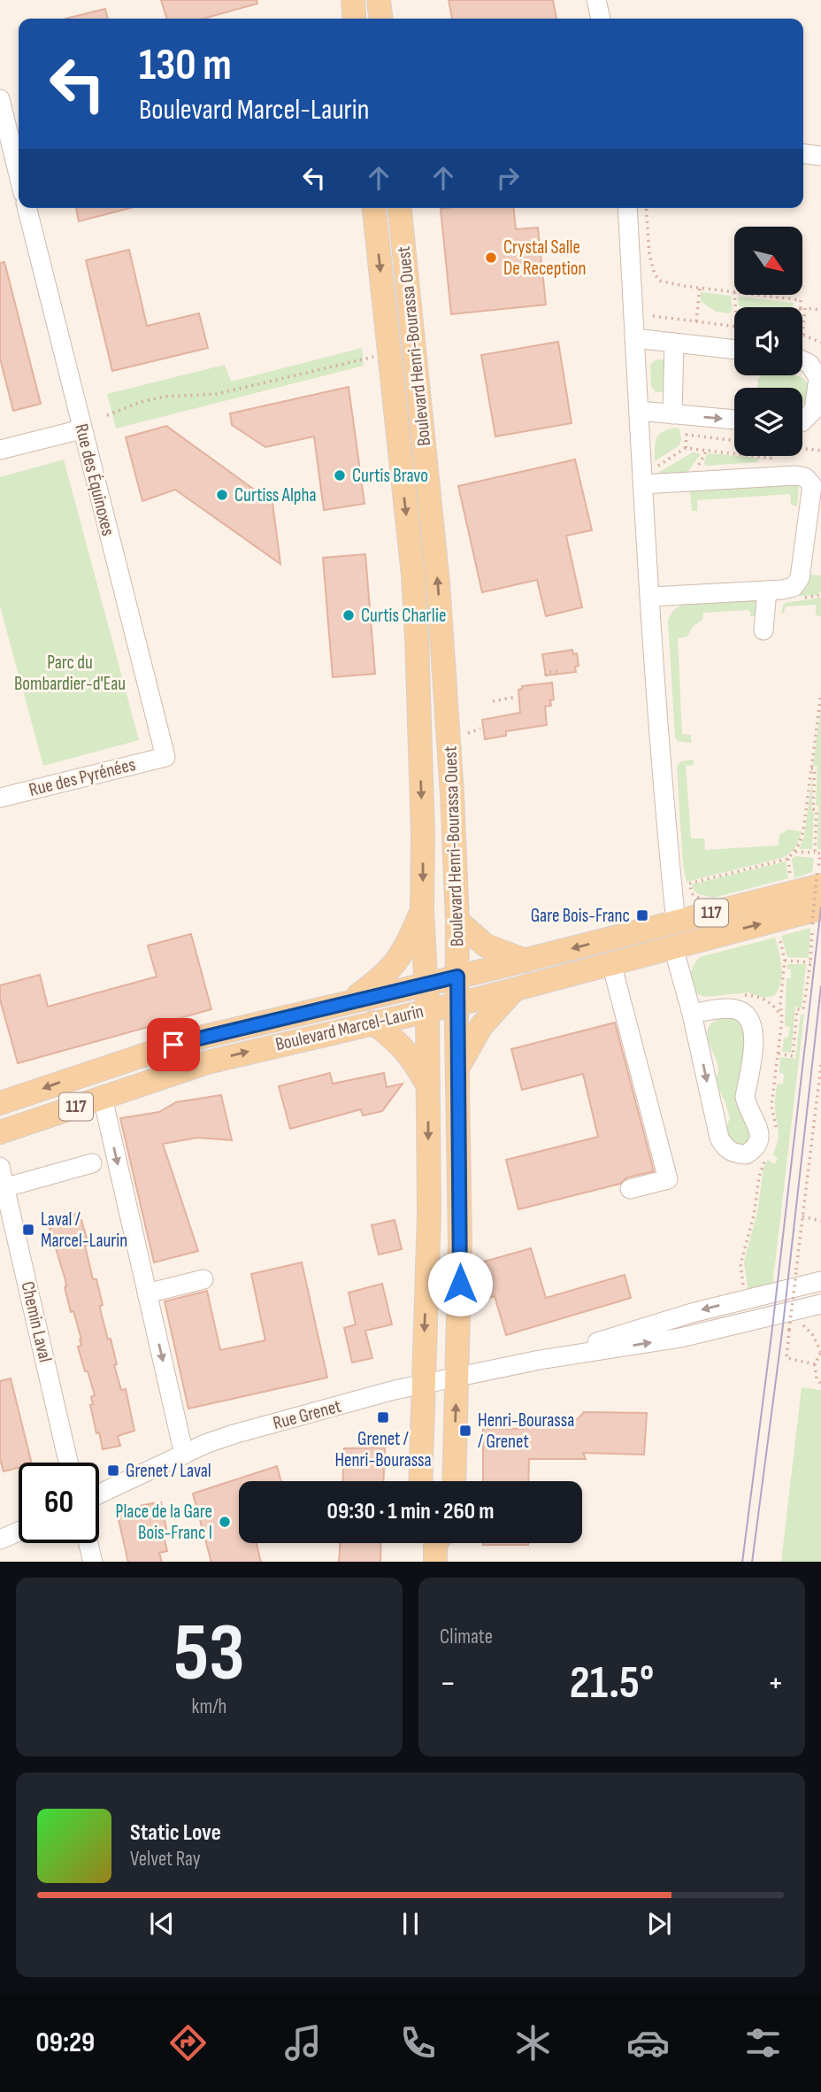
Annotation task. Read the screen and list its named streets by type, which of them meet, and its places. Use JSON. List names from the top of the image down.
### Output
{
  "streets": {
    "main road": ["Boulevard Henri-Bourassa Ouest", "117", "Boulevard Marcel-Laurin"],
    "street": [
      "Rue des Équinoxes",
      "Rue des Pyrénées",
      "Chemin Laval",
      "Rue Grenet"
    ]
  },
  "crossings": [
    ["Boulevard Henri-Bourassa Ouest", "Boulevard Marcel-Laurin"],
    ["Boulevard Henri-Bourassa Ouest", "Rue Grenet"],
    ["Rue des Équinoxes", "Rue des Pyrénées"]
  ],
  "parks": ["Parc du Bombardier-d'Eau"],
  "places": {
    "other": [
      "Crystal Salle De Reception",
      "Curtis Bravo",
      "Curtiss Alpha",
      "Curtis Charlie",
      "Place de la Gare Bois-Franc I"
    ],
    "transit": [
      "Gare Bois-Franc",
      "Laval / Marcel-Laurin",
      "Grenet / Henri-Bourassa",
      "Henri-Bourassa / Grenet",
      "Grenet / Laval"
    ]
  },
  "north": "bottom right",
  "page": {
    "turn": ["130 m", "Boulevard Marcel-Laurin"],
    "limit": "60",
    "trip": "09:30 · 1 min · 260 m",
    "tile": [
      ["53", "km/h"],
      "Climate"
    ],
    "heat": ["−", "21.5°", "+"],
    "song": ["Static Love", "Velvet Ray"],
    "tabs": "09:29"
  }
}
